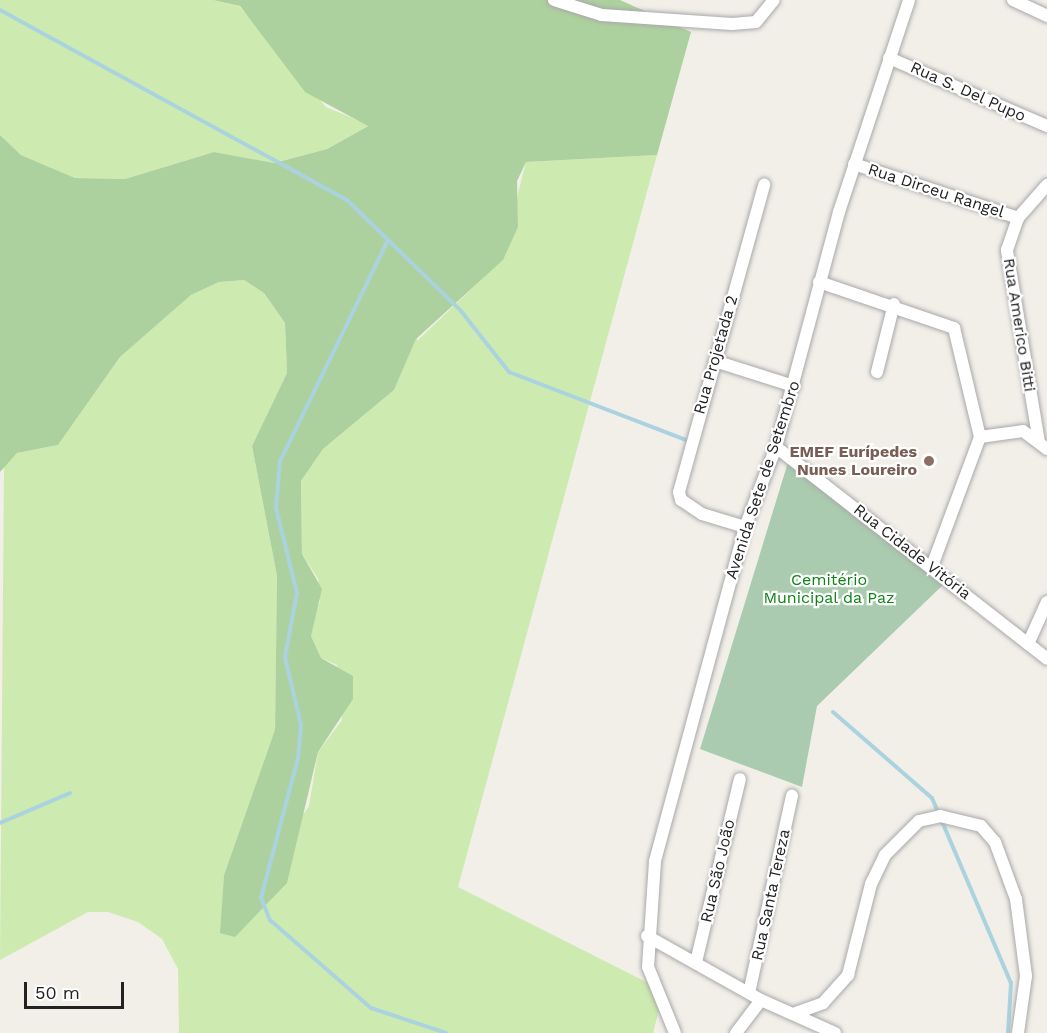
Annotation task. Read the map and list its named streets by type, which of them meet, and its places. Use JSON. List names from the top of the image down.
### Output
{
  "streets": {
    "street": [
      "Rua S. Del Pupo",
      "Rua Dirceu Rangel",
      "Rua Americo Bitti",
      "Rua Projetada 2",
      "Avenida Sete de Setembro",
      "Rua Cidade Vitória",
      "Rua São João",
      "Rua Santa Tereza"
    ]
  },
  "crossings": [
    ["Rua S. Del Pupo", "Avenida Sete de Setembro"],
    ["Rua Dirceu Rangel", "Rua Americo Bitti"],
    ["Rua Dirceu Rangel", "Avenida Sete de Setembro"],
    ["Rua Projetada 2", "Avenida Sete de Setembro"],
    ["Avenida Sete de Setembro", "Rua Cidade Vitória"]
  ],
  "parks": ["Cemitério Municipal da Paz"],
  "places": ["EMEF Eurípedes Nunes Loureiro"],
  "scale_bar": "50 m"
}
